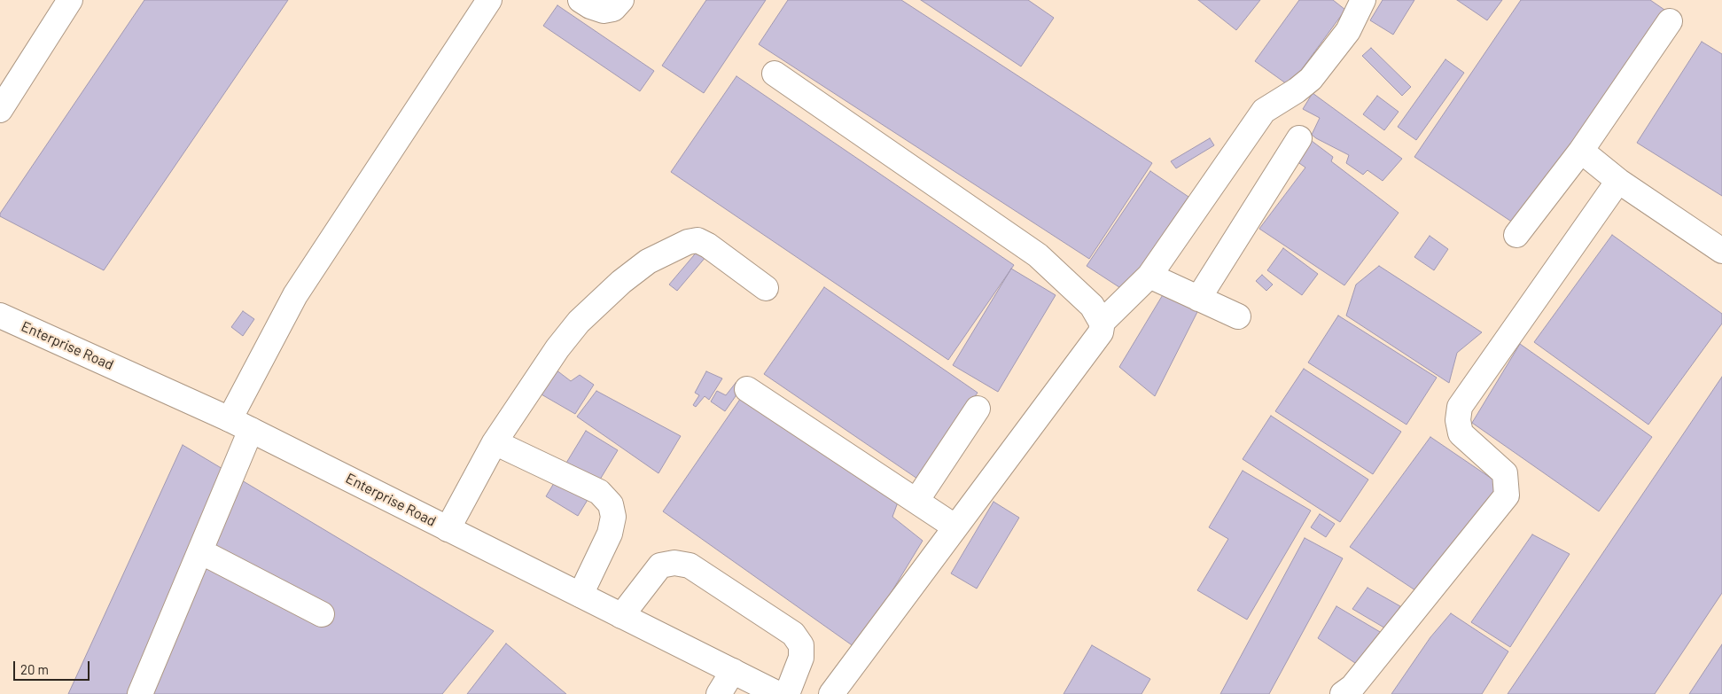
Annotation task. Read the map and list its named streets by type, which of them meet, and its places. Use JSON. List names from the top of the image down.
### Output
{
  "streets": {
    "main road": ["Enterprise Road"]
  },
  "scale_bar": "20 m"
}
